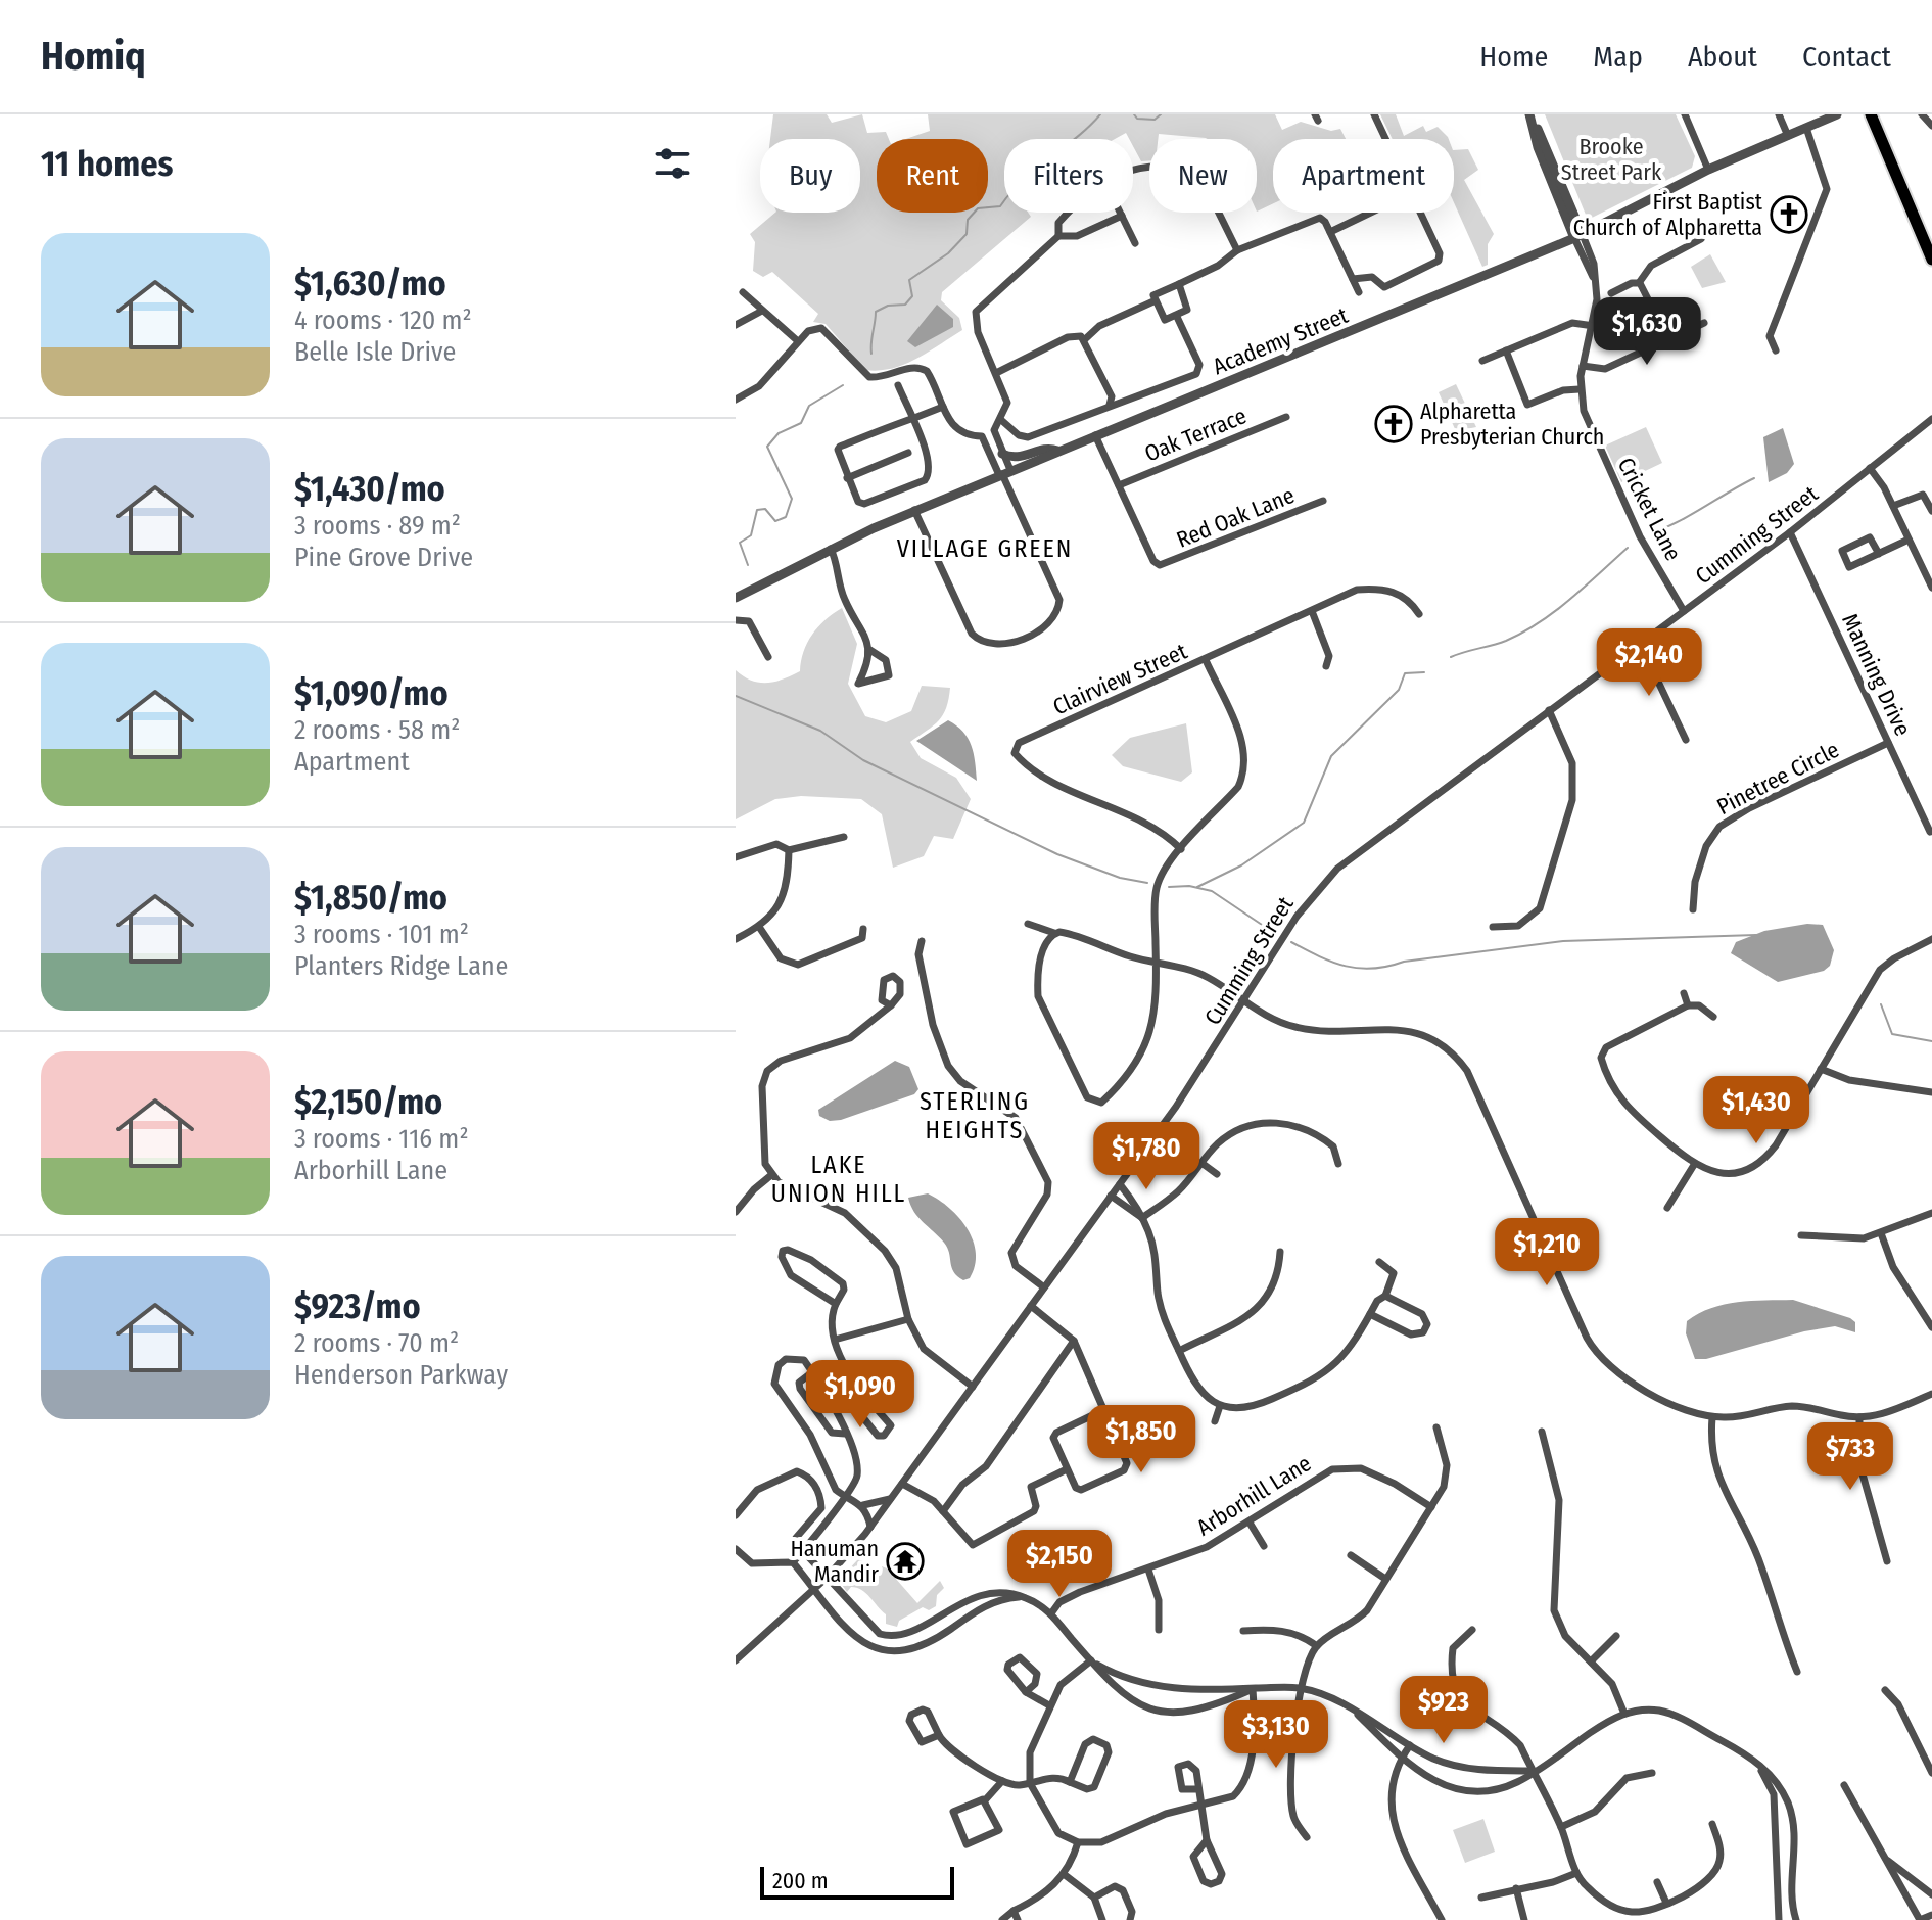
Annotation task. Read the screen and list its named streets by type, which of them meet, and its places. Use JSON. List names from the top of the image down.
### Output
{
  "streets": {
    "street": [
      "Academy Street",
      "Oak Terrace",
      "Cricket Lane",
      "Red Oak Lane",
      "Cumming Street",
      "Manning Drive",
      "Clairview Street",
      "Pinetree Circle",
      "Arborhill Lane"
    ]
  },
  "crossings": [
    ["Academy Street", "Cricket Lane"],
    ["Academy Street", "Red Oak Lane"],
    ["Oak Terrace", "Red Oak Lane"],
    ["Cricket Lane", "Cumming Street"],
    ["Cumming Street", "Manning Drive"],
    ["Manning Drive", "Pinetree Circle"]
  ],
  "districts": ["VILLAGE GREEN", "STERLING HEIGHTS", "LAKE UNION HILL"],
  "parks": ["Brooke Street Park"],
  "places": {
    "church": ["First Baptist Church of Alpharetta", "Alpharetta Presbyterian Church"],
    "temple": ["Hanuman Mandir"]
  },
  "scale_bar": "200 m",
  "page": {
    "header": "Homiq",
    "nav": [
      "Home",
      "Map",
      "About",
      "Contact"
    ],
    "heading": "11 homes",
    "chip": [
      "Buy",
      "Rent",
      "Filters",
      "New",
      "Apartment"
    ],
    "list": [
      {
        "name": "$1,630/mo",
        "note": "4 rooms · 120 m² · Belle Isle Drive"
      },
      {
        "name": "$1,430/mo",
        "note": "3 rooms · 89 m² · Pine Grove Drive"
      },
      {
        "name": "$1,090/mo",
        "note": "2 rooms · 58 m² · Apartment"
      },
      {
        "name": "$1,850/mo",
        "note": "3 rooms · 101 m² · Planters Ridge Lane"
      },
      {
        "name": "$2,150/mo",
        "note": "3 rooms · 116 m² · Arborhill Lane"
      },
      {
        "name": "$923/mo",
        "note": "2 rooms · 70 m² · Henderson Parkway"
      }
    ],
    "price": [
      "$1,630",
      "$2,140",
      "$1,430",
      "$1,780",
      "$1,210",
      "$1,090",
      "$1,850",
      "$733",
      "$2,150",
      "$923",
      "$3,130"
    ],
    "scale": "200 m"
  }
}
